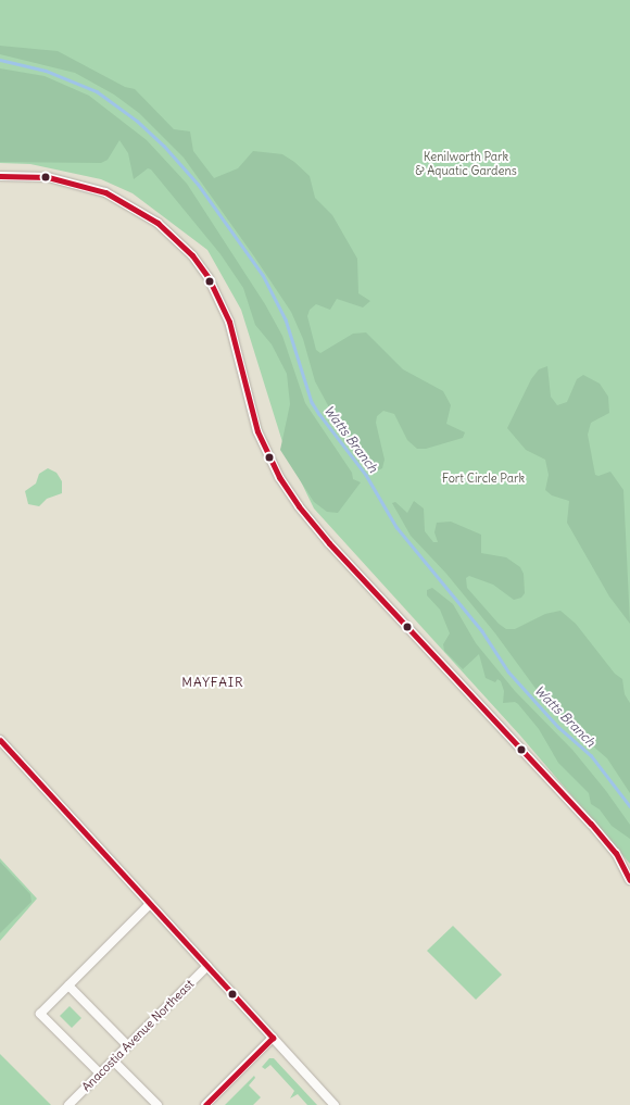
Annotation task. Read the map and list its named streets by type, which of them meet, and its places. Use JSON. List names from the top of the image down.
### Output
{
  "streets": {
    "street": ["Anacostia Avenue Northeast"]
  },
  "districts": ["MAYFAIR"],
  "water": ["Watts Branch"],
  "parks": ["Kenilworth Park & Aquatic Gardens", "Fort Circle Park"]
}
